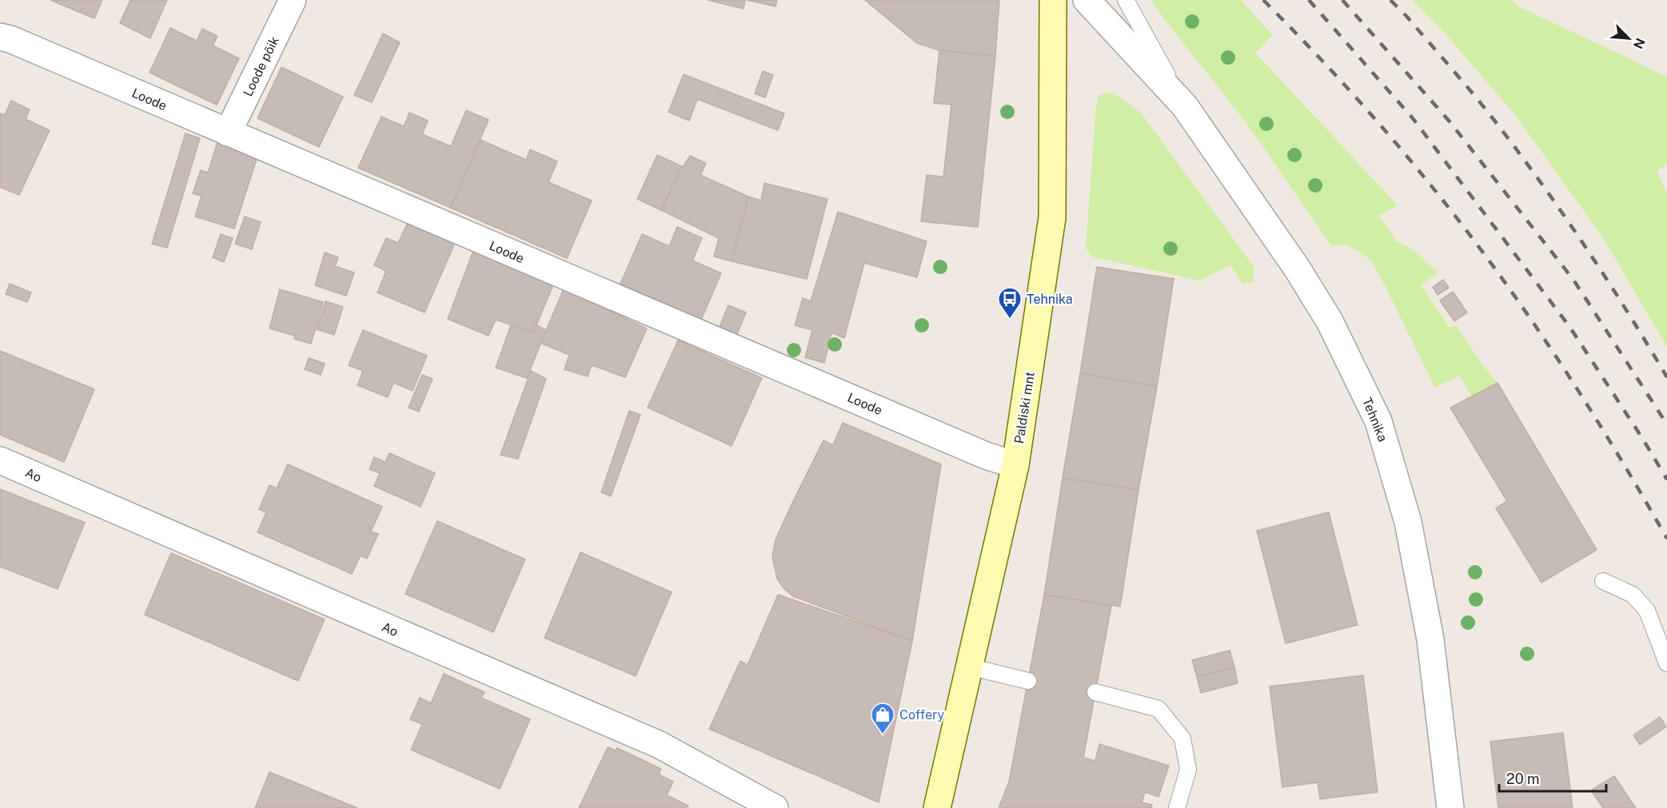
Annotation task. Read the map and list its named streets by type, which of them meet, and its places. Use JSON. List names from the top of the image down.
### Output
{
  "streets": {
    "main road": ["Paldiski mnt"],
    "street": [
      "Loode põik",
      "Loode",
      "Tehnika",
      "Ao"
    ]
  },
  "crossings": [
    ["Loode põik", "Loode"],
    ["Loode", "Paldiski mnt"]
  ],
  "places": {
    "bus stop": ["Tehnika"],
    "shop": ["Coffery"]
  },
  "scale_bar": "20 m",
  "north": "bottom right"
}
